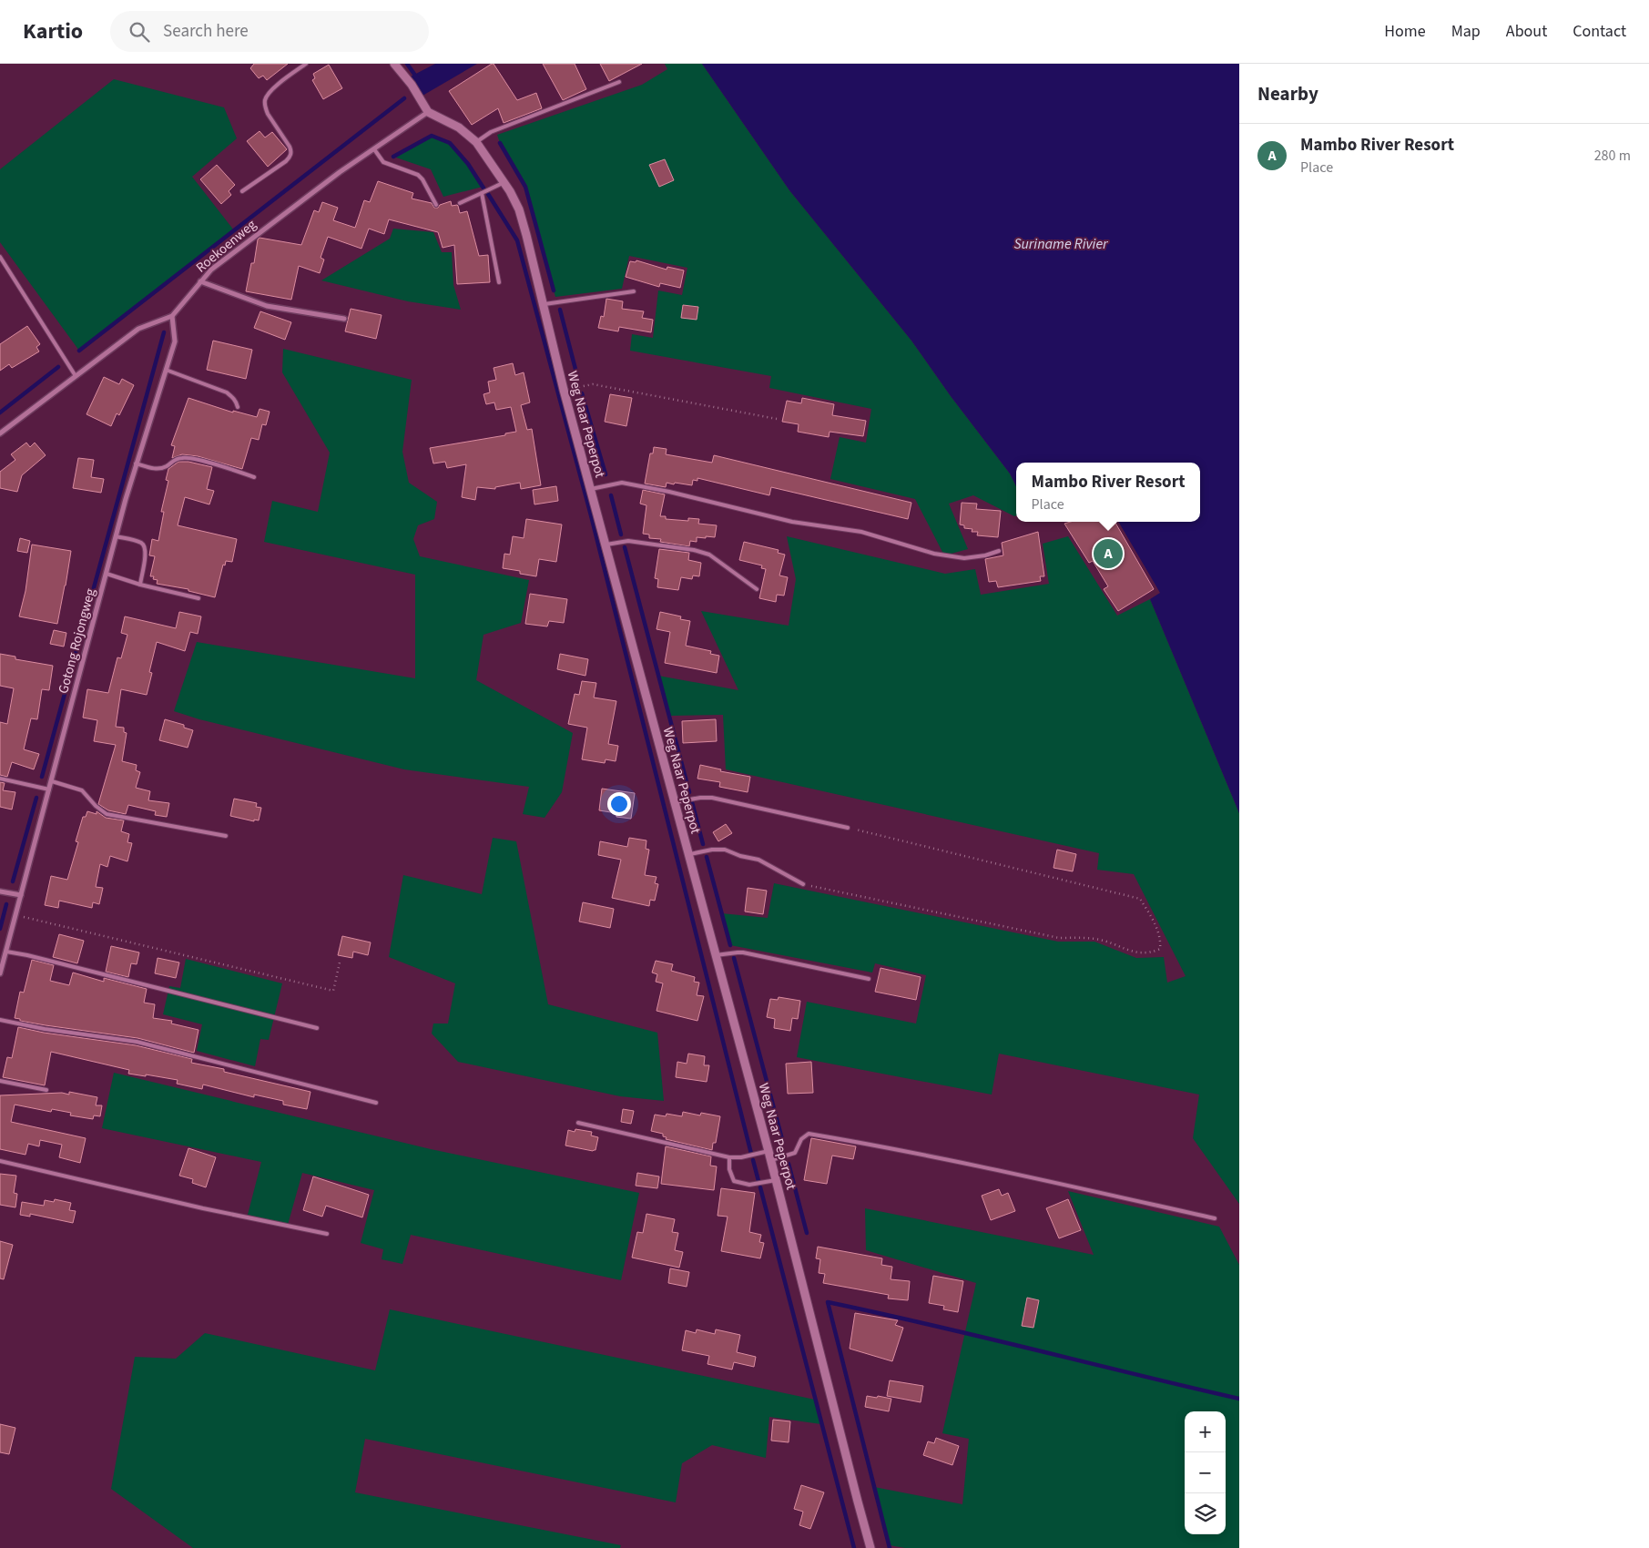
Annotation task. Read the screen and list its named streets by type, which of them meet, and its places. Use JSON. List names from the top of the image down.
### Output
{
  "streets": {
    "street": ["Roekoenweg", "Weg Naar Peperpot", "Gotong Rojongweg"]
  },
  "crossings": [
    ["Roekoenweg", "Weg Naar Peperpot"],
    ["Roekoenweg", "Gotong Rojongweg"]
  ],
  "water": ["Suriname Rivier"],
  "page": {
    "header": "Kartio",
    "search": "Search here",
    "nav": [
      "Home",
      "Map",
      "About",
      "Contact"
    ],
    "heading": "Nearby",
    "list": [
      {
        "mark": "A",
        "name": "Mambo River Resort",
        "note": "Place",
        "value": "280 m"
      }
    ],
    "popup": ["Mambo River Resort", "Place"],
    "pins": "A",
    "map_buttons": ["+", "−"]
  }
}
